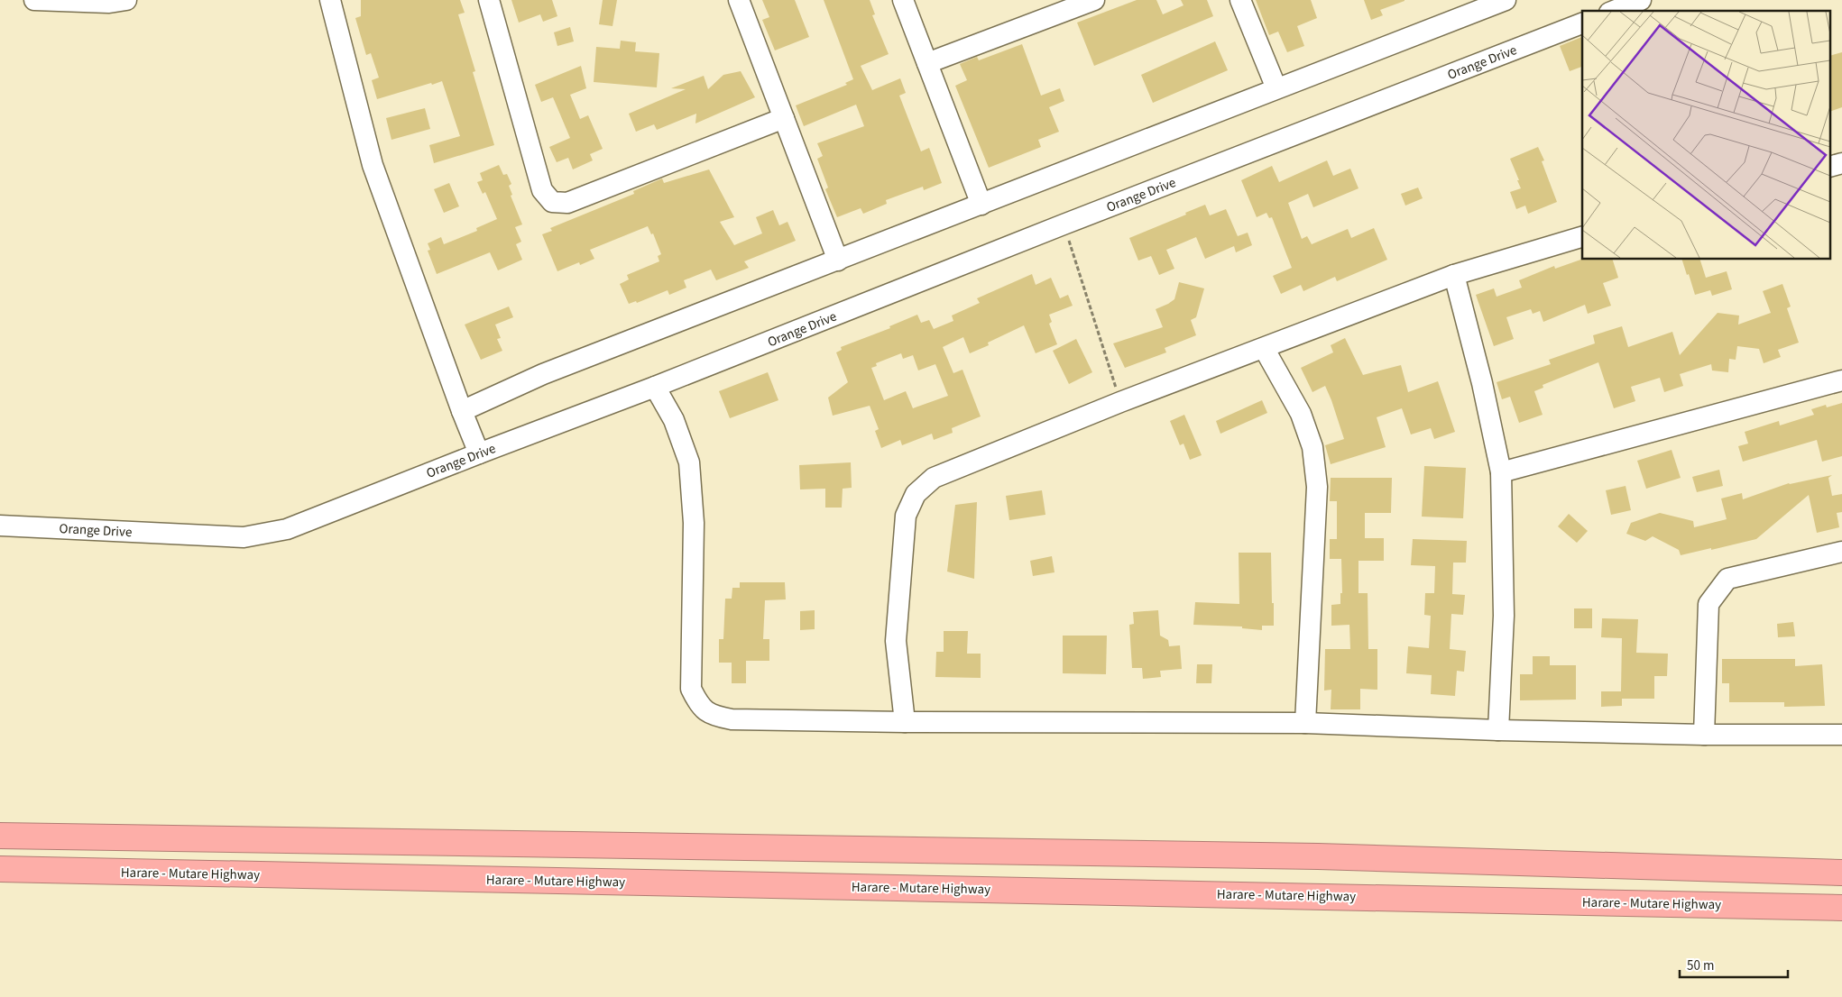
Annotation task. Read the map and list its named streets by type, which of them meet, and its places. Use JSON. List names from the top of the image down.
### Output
{
  "streets": {
    "highway": ["Harare - Mutare Highway"],
    "street": ["Orange Drive"]
  },
  "scale_bar": "50 m"
}
